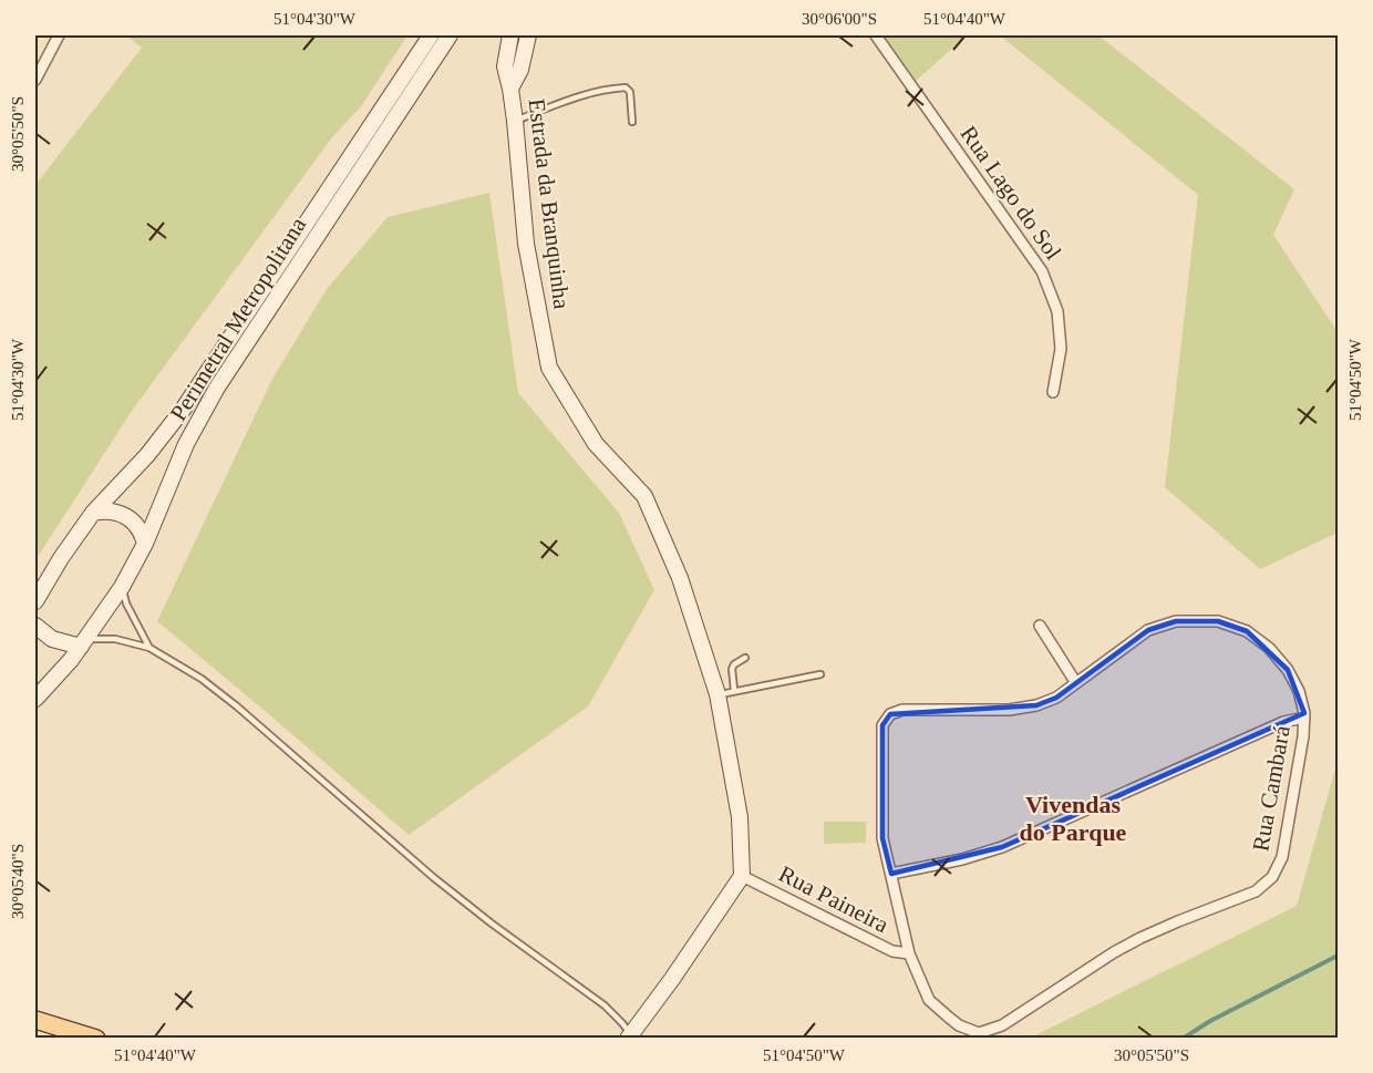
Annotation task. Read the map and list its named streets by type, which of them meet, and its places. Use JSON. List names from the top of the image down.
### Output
{
  "streets": {
    "main road": ["Estrada da Branquinha", "Perimetral Metropolitana"],
    "street": ["Rua Lago do Sol", "Rua Cambará", "Rua Paineira"]
  },
  "crossings": [
    ["Estrada da Branquinha", "Rua Paineira"],
    ["Rua Cambará", "Rua Paineira"]
  ],
  "districts": ["Vivendas do Parque"],
  "coordinates": [
    "51°04'30\"W",
    "30°06'00\"S",
    "51°04'40\"W",
    "30°05'50\"S",
    "51°04'50\"W",
    "30°05'40\"S"
  ]
}
